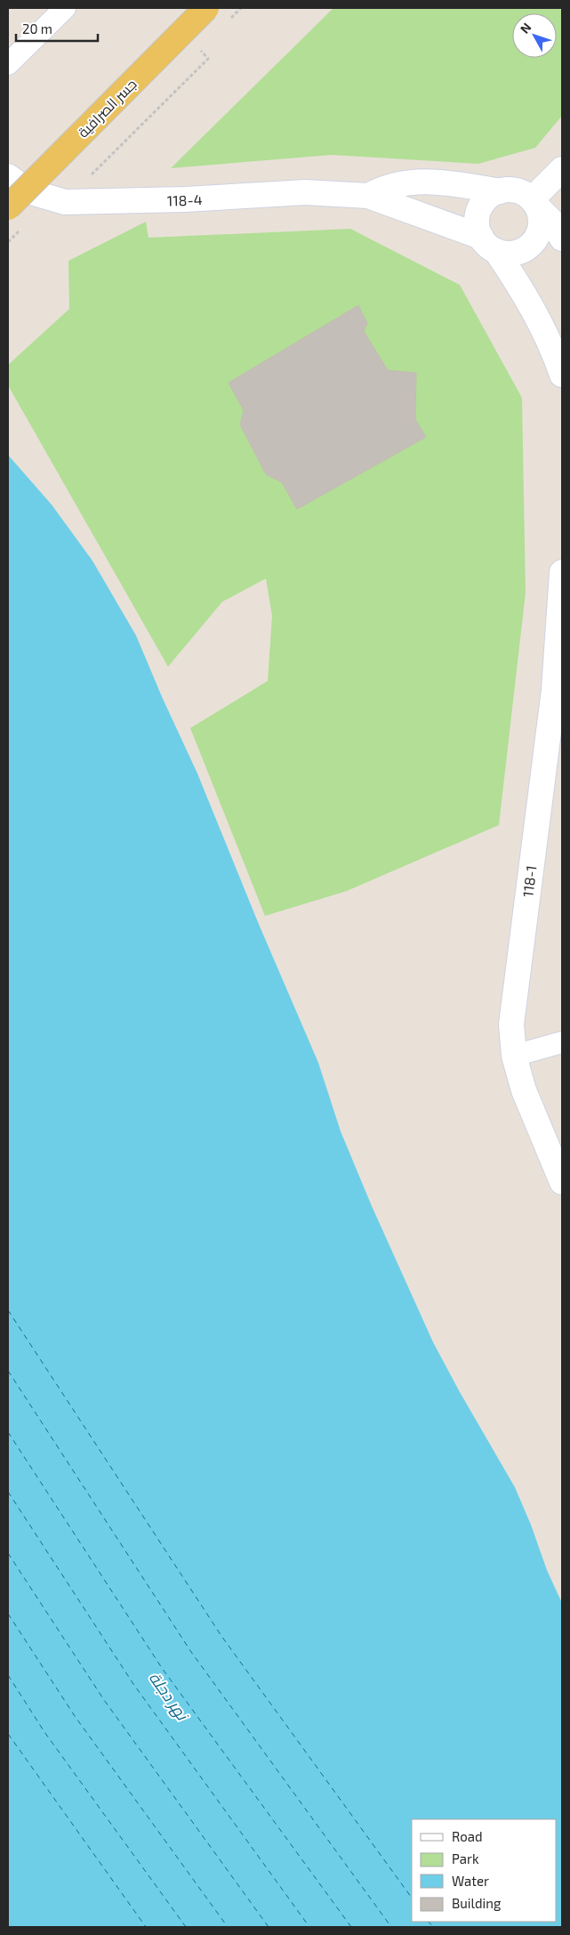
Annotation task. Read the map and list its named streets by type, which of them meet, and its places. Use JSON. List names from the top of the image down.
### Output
{
  "streets": {
    "main road": ["جسر الصرافية"],
    "street": ["118-4", "118-1"]
  },
  "water": ["نهر دجلة"],
  "legend": [
    "Road",
    "Park",
    "Water",
    "Building"
  ],
  "scale_bar": "20 m",
  "north": "top left"
}
